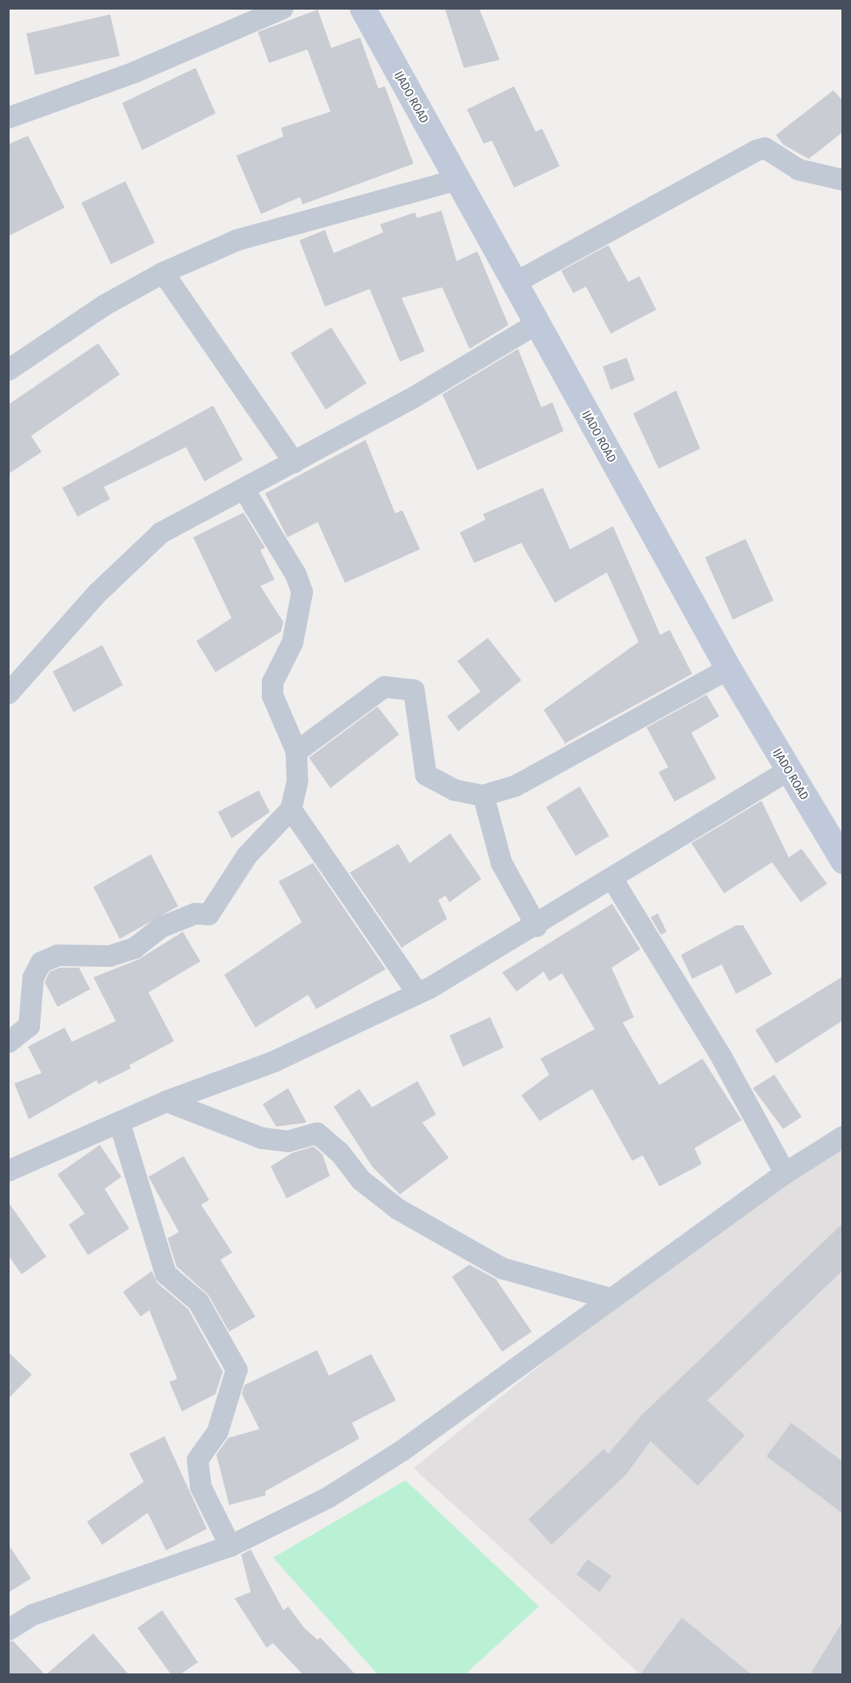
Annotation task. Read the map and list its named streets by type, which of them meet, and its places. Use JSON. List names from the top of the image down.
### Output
{
  "streets": {
    "street": ["IJADO ROAD"]
  }
}
